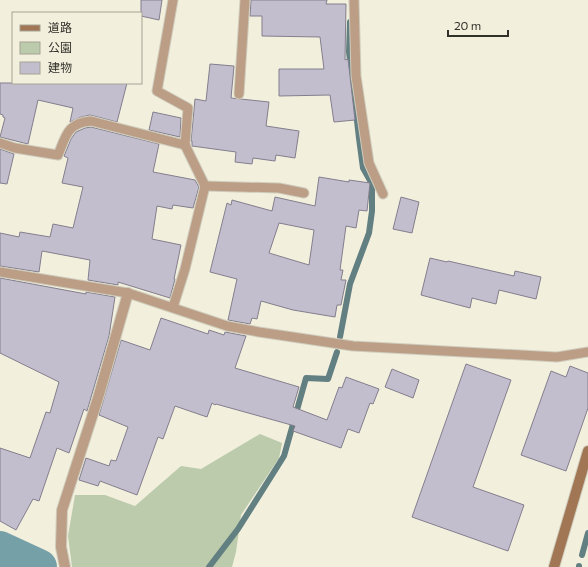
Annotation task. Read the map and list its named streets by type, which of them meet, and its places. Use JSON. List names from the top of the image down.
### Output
{
  "legend": ["道路", "公園", "建物"],
  "scale_bar": "20 m"
}
